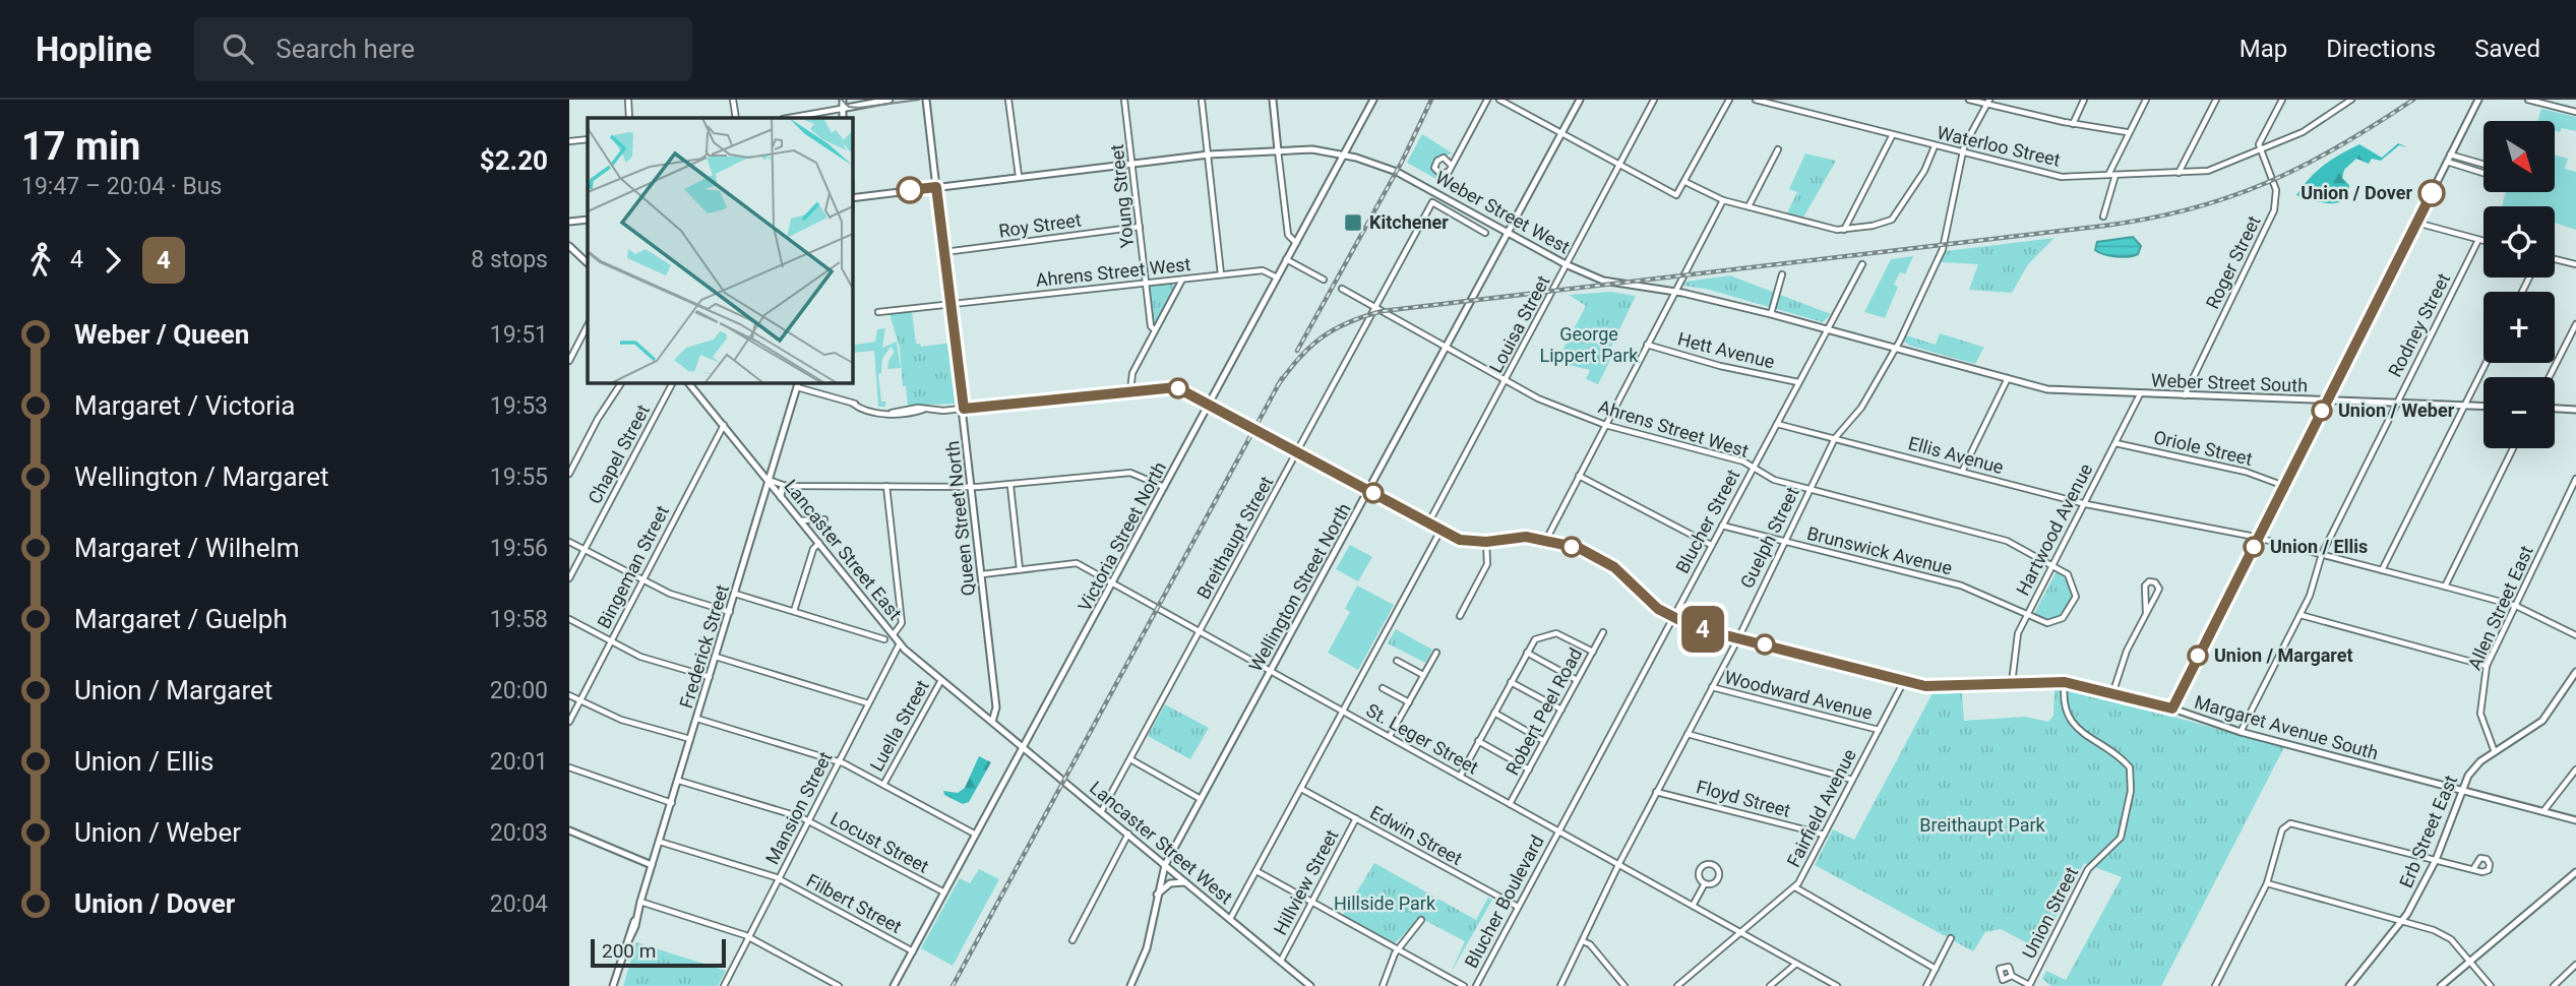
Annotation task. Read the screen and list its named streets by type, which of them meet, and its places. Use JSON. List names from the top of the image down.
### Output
{
  "streets": {
    "main road": [
      "Weber Street West",
      "Weber Street South",
      "Queen Street North",
      "Victoria Street North",
      "Lancaster Street East",
      "Wellington Street North",
      "Frederick Street",
      "Margaret Avenue South",
      "Erb Street East",
      "Lancaster Street West"
    ],
    "street": [
      "Waterloo Street",
      "Young Street",
      "Roy Street",
      "Roger Street",
      "Ahrens Street West",
      "Louisa Street",
      "Rodney Street",
      "Hett Avenue",
      "Oriole Street",
      "Chapel Street",
      "Ellis Avenue",
      "Blucher Street",
      "Hartwood Avenue",
      "Breithaupt Street",
      "Guelph Street",
      "Brunswick Avenue",
      "Bingeman Street",
      "Allen Street East",
      "Woodward Avenue",
      "Robert Peel Road",
      "Luella Street",
      "St. Leger Street",
      "Floyd Street",
      "Mansion Street",
      "Fairfield Avenue",
      "Edwin Street",
      "Locust Street",
      "Hillview Street",
      "Blucher Boulevard",
      "Filbert Street",
      "Union Street"
    ]
  },
  "crossings": [
    ["Waterloo Street", "Roger Street"],
    ["Waterloo Street", "Guelph Street"],
    ["Young Street", "Weber Street West"],
    ["Young Street", "Roy Street"],
    ["Young Street", "Ahrens Street West"],
    ["Weber Street West", "Louisa Street"],
    ["Weber Street West", "Weber Street South"],
    ["Weber Street West", "Queen Street North"],
    ["Weber Street West", "Blucher Street"],
    ["Weber Street West", "Victoria Street North"],
    ["Weber Street West", "Breithaupt Street"],
    ["Weber Street West", "Guelph Street"],
    ["Weber Street West", "Wellington Street North"],
    ["Roy Street", "Queen Street North"],
    ["Roger Street", "Weber Street South"],
    ["Ahrens Street West", "Louisa Street"],
    ["Ahrens Street West", "Queen Street North"],
    ["Ahrens Street West", "Blucher Street"],
    ["Ahrens Street West", "Hartwood Avenue"],
    ["Ahrens Street West", "Victoria Street North"],
    ["Ahrens Street West", "Breithaupt Street"],
    ["Ahrens Street West", "Guelph Street"],
    ["Ahrens Street West", "Brunswick Avenue"],
    ["Ahrens Street West", "Wellington Street North"],
    ["Louisa Street", "Margaret Avenue South"],
    ["Rodney Street", "Weber Street South"],
    ["Rodney Street", "Ellis Avenue"],
    ["Rodney Street", "Margaret Avenue South"],
    ["Hett Avenue", "Blucher Street"],
    ["Weber Street South", "Hartwood Avenue"],
    ["Oriole Street", "Hartwood Avenue"],
    ["Ellis Avenue", "Blucher Street"],
    ["Ellis Avenue", "Hartwood Avenue"],
    ["Ellis Avenue", "Guelph Street"],
    ["Ellis Avenue", "Allen Street East"],
    ["Queen Street North", "Lancaster Street East"],
    ["Queen Street North", "St. Leger Street"],
    ["Queen Street North", "Lancaster Street West"],
    ["Blucher Street", "Brunswick Avenue"],
    ["Blucher Street", "Margaret Avenue South"],
    ["Blucher Street", "St. Leger Street"],
    ["Blucher Street", "Blucher Boulevard"],
    ["Hartwood Avenue", "Brunswick Avenue"],
    ["Hartwood Avenue", "Margaret Avenue South"],
    ["Victoria Street North", "Margaret Avenue South"],
    ["Victoria Street North", "St. Leger Street"],
    ["Victoria Street North", "Locust Street"],
    ["Victoria Street North", "Lancaster Street West"],
    ["Victoria Street North", "Filbert Street"],
    ["Breithaupt Street", "Margaret Avenue South"],
    ["Breithaupt Street", "St. Leger Street"],
    ["Breithaupt Street", "Lancaster Street West"],
    ["Guelph Street", "Brunswick Avenue"],
    ["Guelph Street", "Woodward Avenue"],
    ["Guelph Street", "Margaret Avenue South"],
    ["Guelph Street", "St. Leger Street"],
    ["Guelph Street", "Floyd Street"],
    ["Lancaster Street East", "Bingeman Street"],
    ["Lancaster Street East", "Frederick Street"],
    ["Lancaster Street East", "Luella Street"],
    ["Lancaster Street East", "Mansion Street"],
    ["Lancaster Street East", "Lancaster Street West"],
    ["Wellington Street North", "Margaret Avenue South"],
    ["Wellington Street North", "St. Leger Street"],
    ["Wellington Street North", "Lancaster Street West"],
    ["Allen Street East", "Erb Street East"],
    ["Frederick Street", "Locust Street"],
    ["Frederick Street", "Filbert Street"],
    ["Woodward Avenue", "Fairfield Avenue"],
    ["Robert Peel Road", "St. Leger Street"],
    ["Margaret Avenue South", "Fairfield Avenue"],
    ["Margaret Avenue South", "Erb Street East"],
    ["Margaret Avenue South", "Union Street"],
    ["St. Leger Street", "Fairfield Avenue"],
    ["St. Leger Street", "Blucher Boulevard"],
    ["Floyd Street", "Fairfield Avenue"],
    ["Mansion Street", "Locust Street"],
    ["Mansion Street", "Filbert Street"],
    ["Edwin Street", "Hillview Street"],
    ["Edwin Street", "Blucher Boulevard"],
    ["Lancaster Street West", "Hillview Street"]
  ],
  "parks": ["George Lippert Park", "Breithaupt Park", "Hillside Park"],
  "places": {
    "other": [
      "Union / Dover",
      "Union / Weber",
      "Union / Ellis",
      "Union / Margaret"
    ],
    "transit": ["Kitchener"]
  },
  "lines": ["bus line 4"],
  "scale_bar": "200 m",
  "north": "bottom right",
  "page": {
    "header": "Hopline",
    "search": "Search here",
    "nav": ["Map", "Directions", "Saved"],
    "heading": ["17 min", "19:47 – 20:04 · Bus", "$2.20"],
    "on_map": "4",
    "map_buttons": ["+", "−"],
    "legs": ["4", "4", "8 stops"],
    "list": [
      {
        "name": "Weber / Queen",
        "value": "19:51"
      },
      {
        "name": "Margaret / Victoria",
        "value": "19:53"
      },
      {
        "name": "Wellington / Margaret",
        "value": "19:55"
      },
      {
        "name": "Margaret / Wilhelm",
        "value": "19:56"
      },
      {
        "name": "Margaret / Guelph",
        "value": "19:58"
      },
      {
        "name": "Union / Margaret",
        "value": "20:00"
      },
      {
        "name": "Union / Ellis",
        "value": "20:01"
      },
      {
        "name": "Union / Weber",
        "value": "20:03"
      },
      {
        "name": "Union / Dover",
        "value": "20:04"
      }
    ],
    "scale": "200 m"
  }
}
